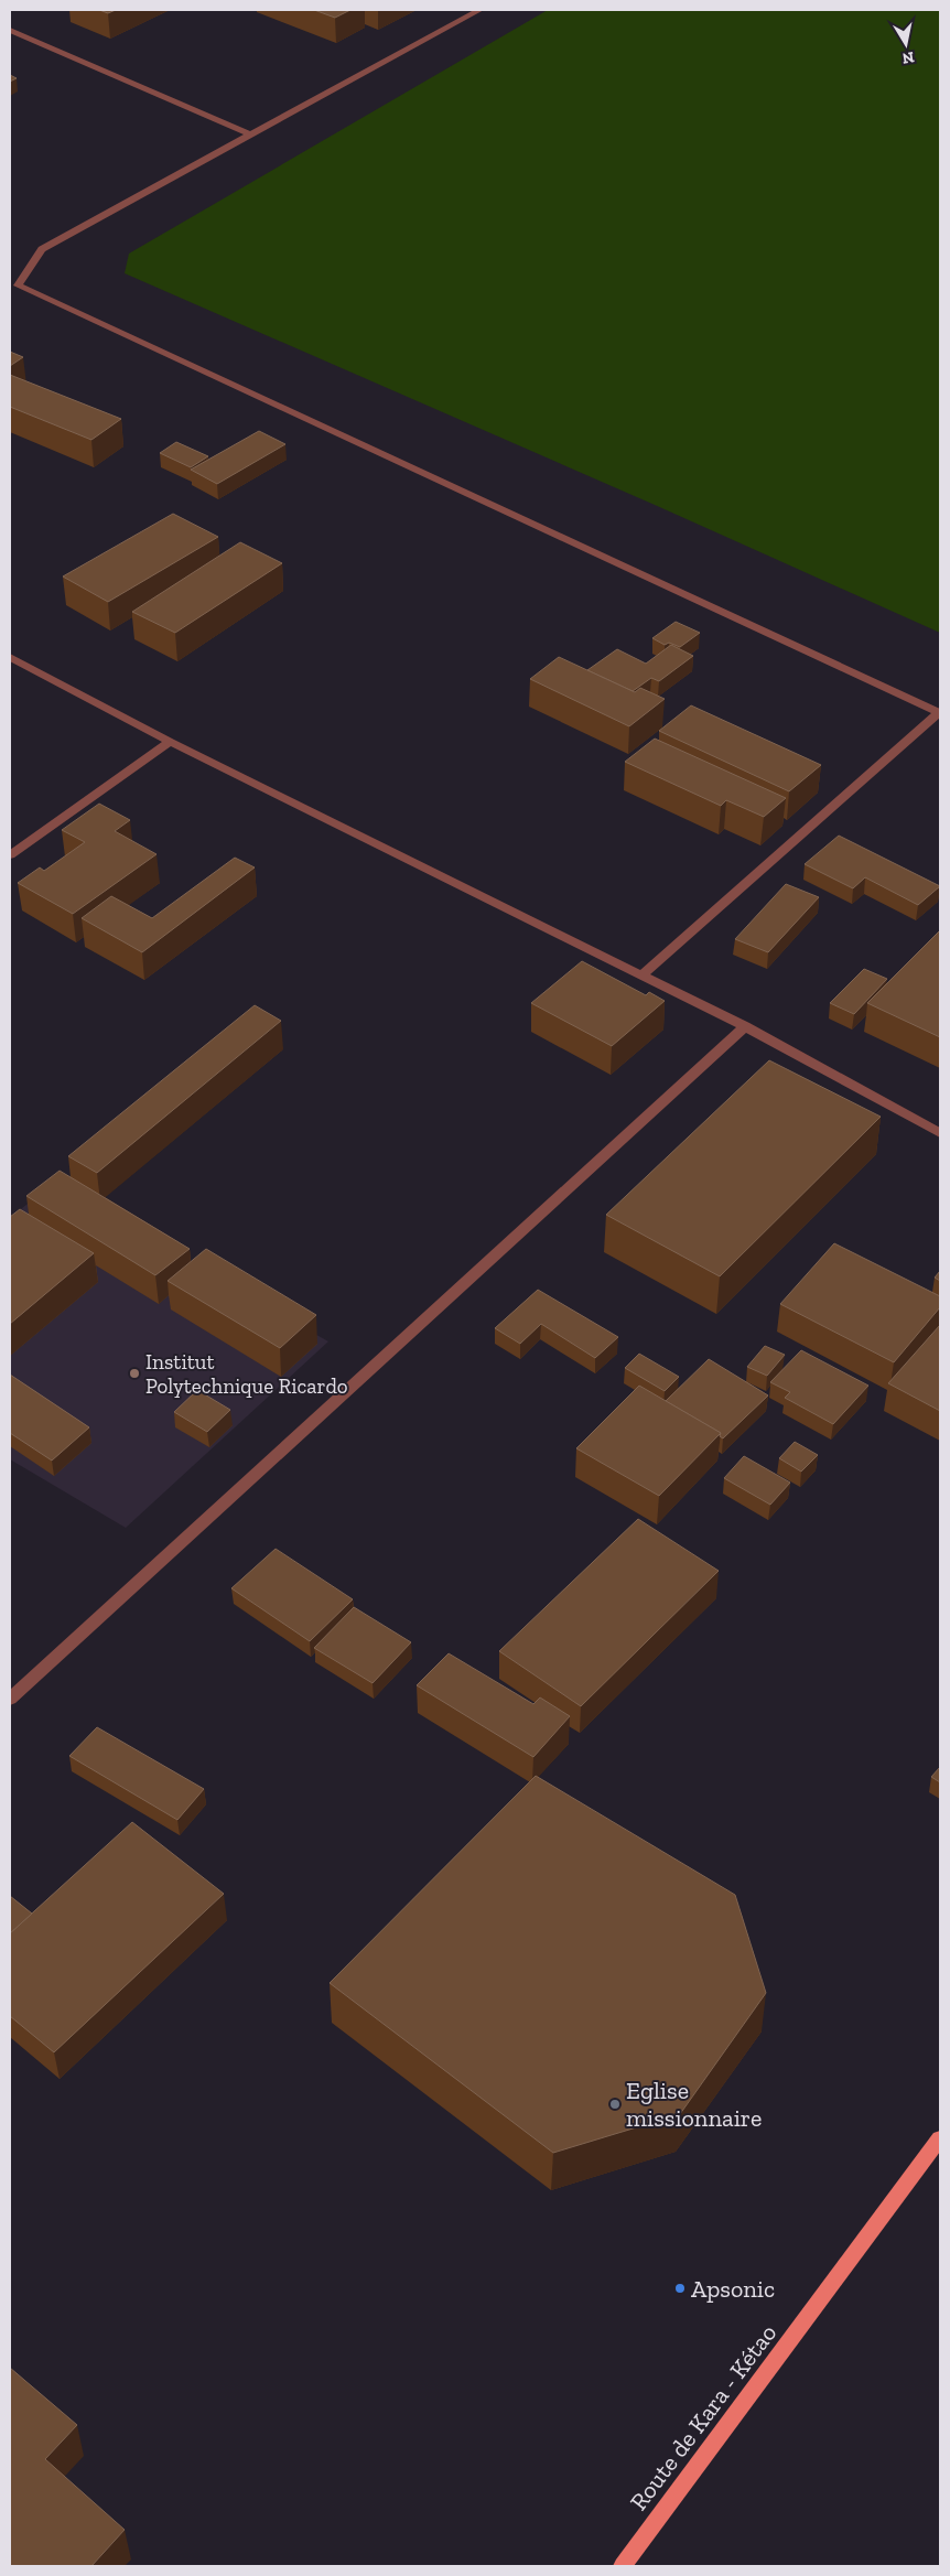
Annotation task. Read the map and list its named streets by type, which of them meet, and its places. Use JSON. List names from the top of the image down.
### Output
{
  "streets": {
    "main road": ["Route de Kara - Kétao"]
  },
  "places": ["Institut Polytechnique Ricardo", "Eglise missionnaire", "Apsonic"],
  "north": "bottom"
}
